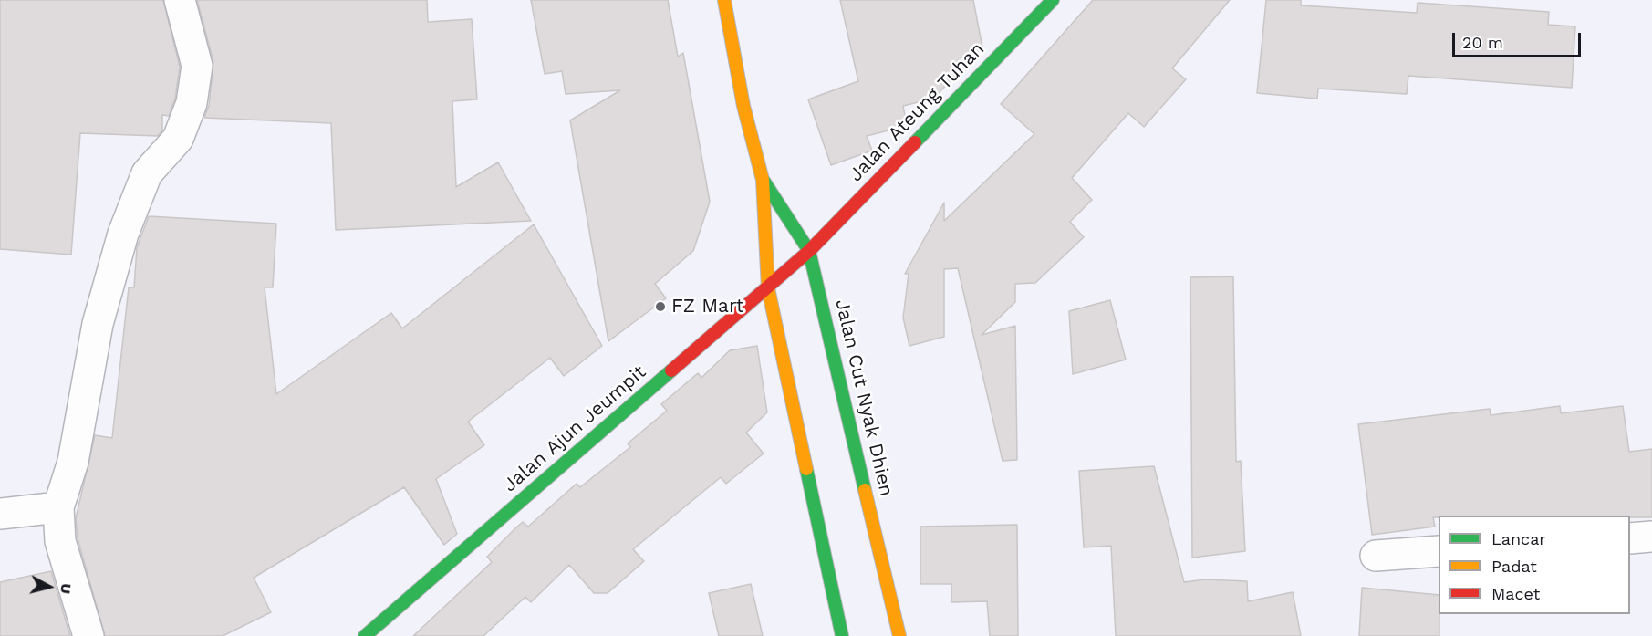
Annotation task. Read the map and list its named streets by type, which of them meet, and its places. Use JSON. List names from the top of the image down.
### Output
{
  "streets": {
    "main road": ["Jalan Ateung Tuhan", "Jalan Cut Nyak Dhien", "Jalan Ajun Jeumpit"]
  },
  "crossings": [
    ["Jalan Ateung Tuhan", "Jalan Cut Nyak Dhien"],
    ["Jalan Ateung Tuhan", "Jalan Ajun Jeumpit"],
    ["Jalan Cut Nyak Dhien", "Jalan Ajun Jeumpit"]
  ],
  "places": ["FZ Mart"],
  "legend": ["Lancar", "Padat", "Macet"],
  "scale_bar": "20 m",
  "north": "right"
}
